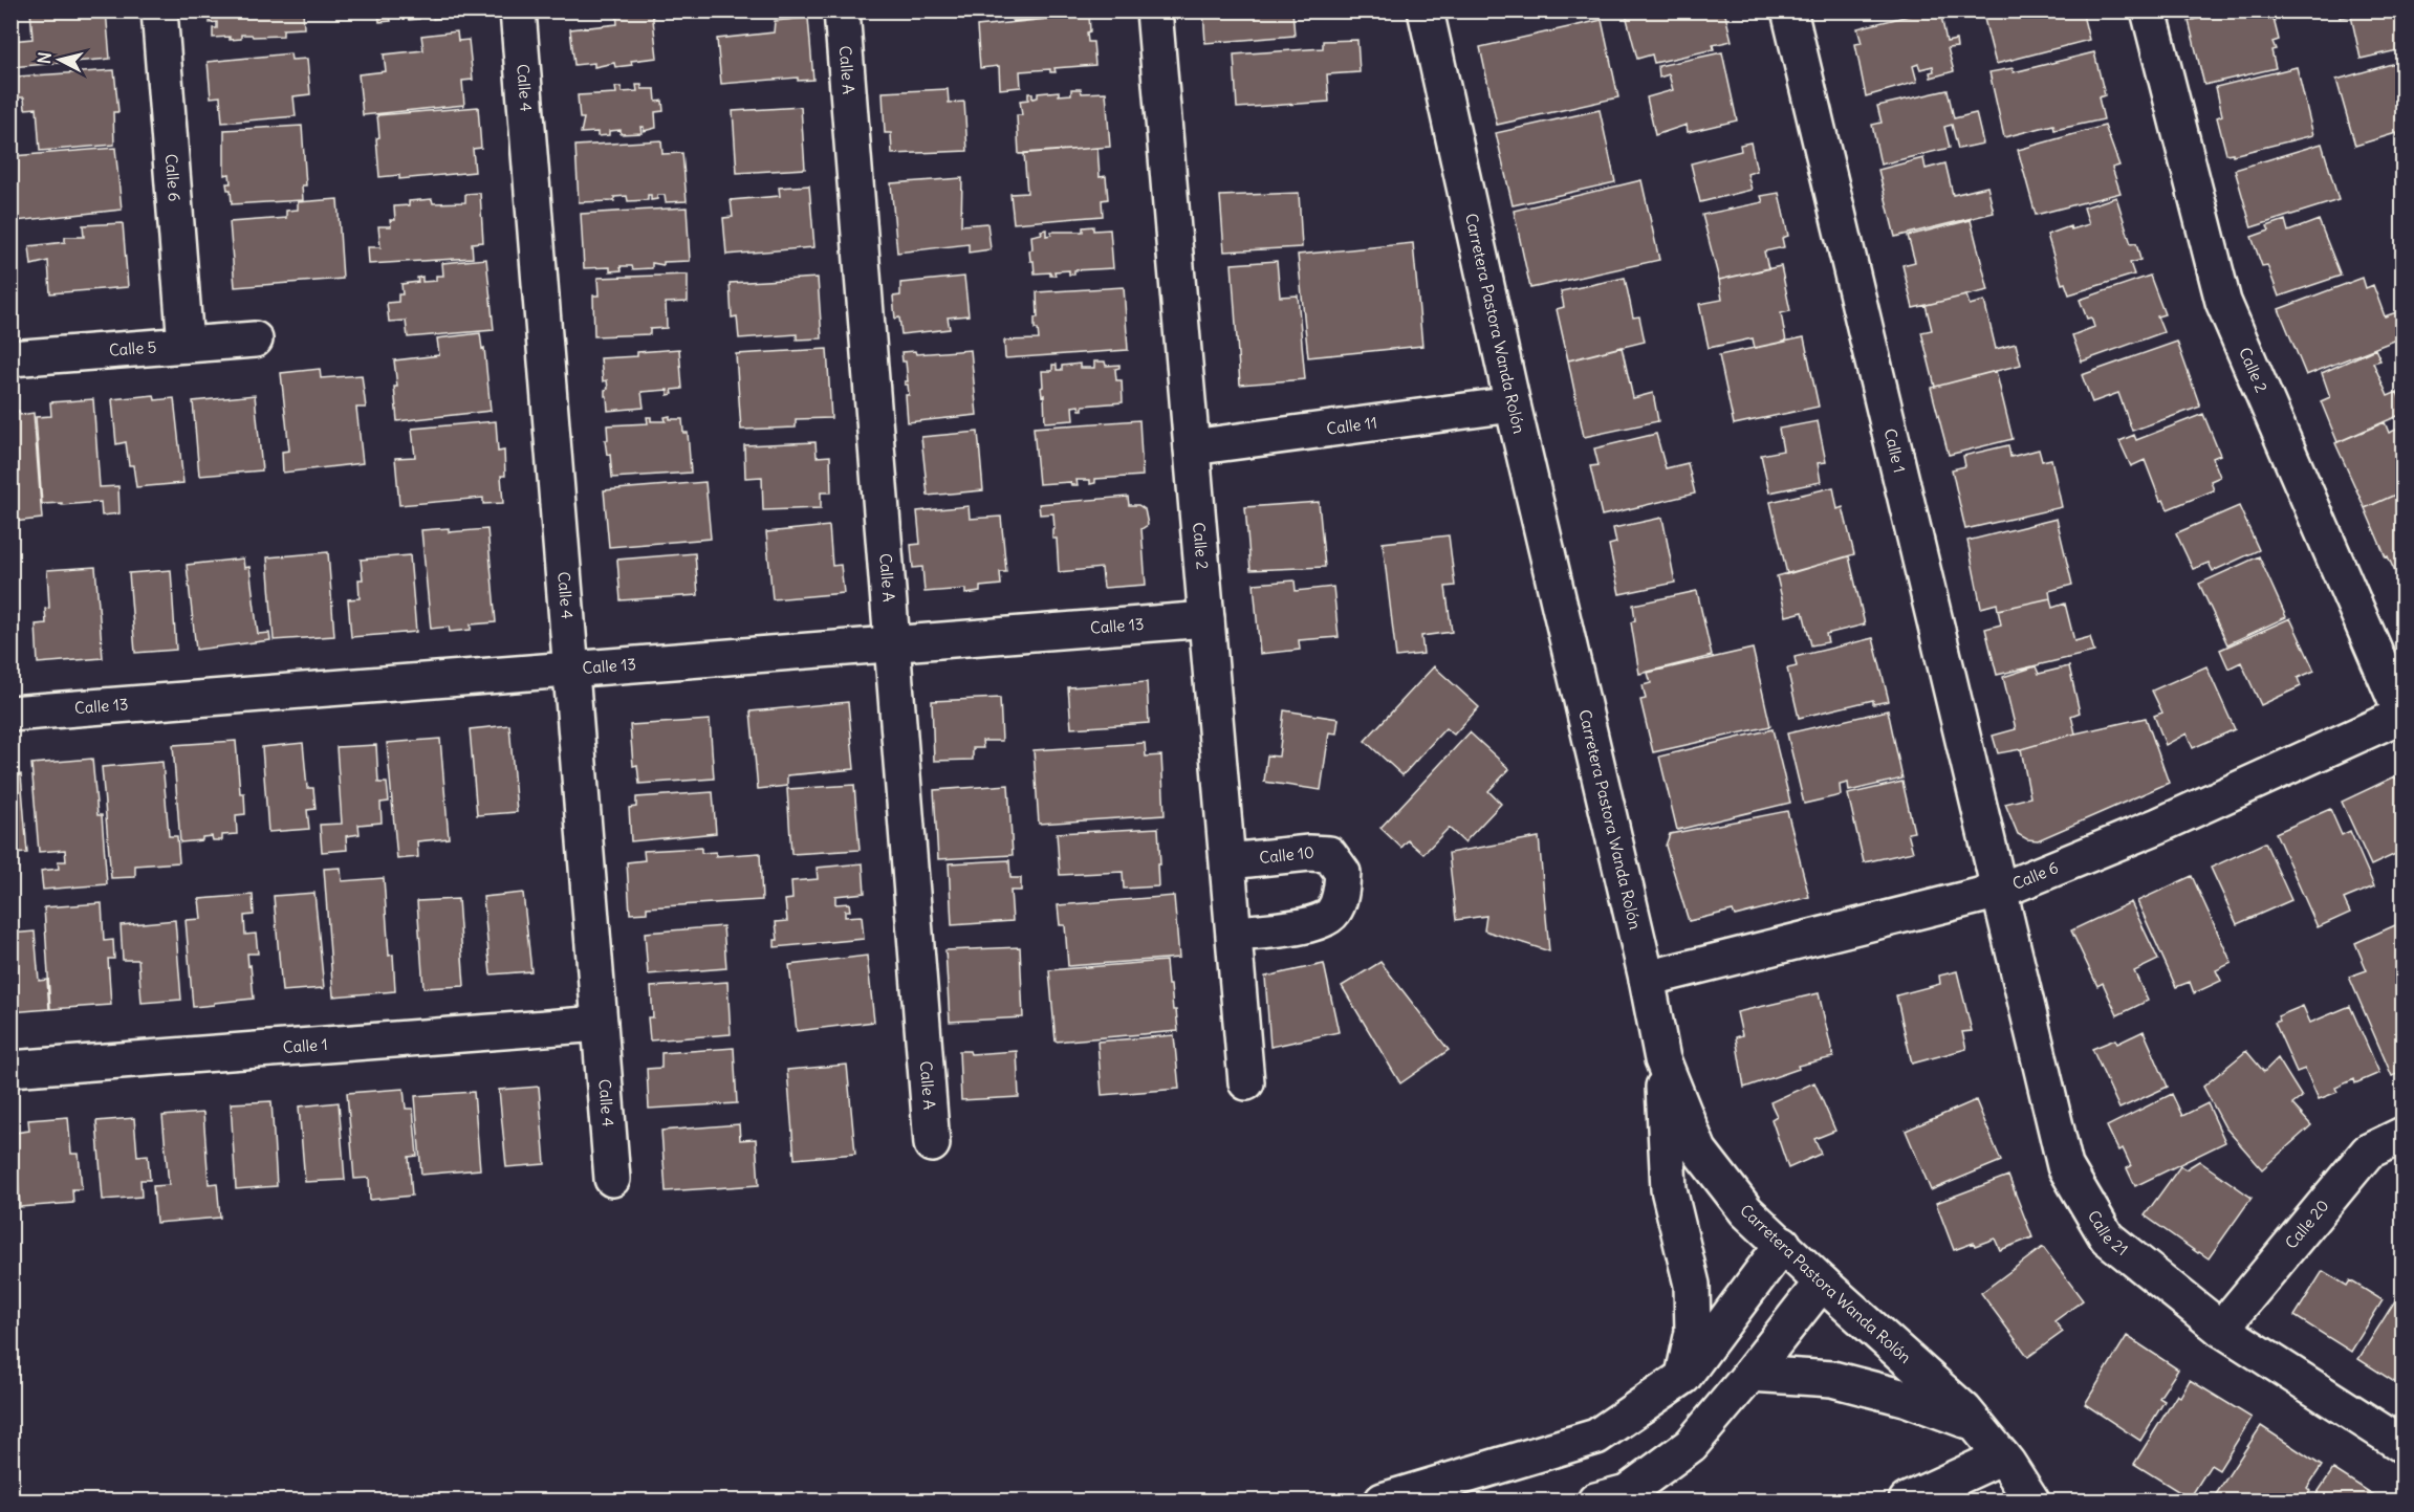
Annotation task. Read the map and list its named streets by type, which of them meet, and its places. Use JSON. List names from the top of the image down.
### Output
{
  "streets": {
    "street": [
      "Calle A",
      "Calle 4",
      "Calle 6",
      "Carretera Pastora Wanda Rolón",
      "Calle 5",
      "Calle 2",
      "Calle 11",
      "Calle 1",
      "Calle 13",
      "Calle 10",
      "Calle 20",
      "Calle 21"
    ]
  },
  "crossings": [
    ["Calle A", "Calle 13"],
    ["Calle 4", "Calle 1"],
    ["Calle 4", "Calle 13"],
    ["Calle 6", "Carretera Pastora Wanda Rolón"],
    ["Calle 6", "Calle 5"],
    ["Calle 6", "Calle 2"],
    ["Calle 6", "Calle 1"],
    ["Calle 6", "Calle 21"],
    ["Carretera Pastora Wanda Rolón", "Calle 11"],
    ["Calle 2", "Calle 11"],
    ["Calle 2", "Calle 13"],
    ["Calle 2", "Calle 10"],
    ["Calle 1", "Calle 21"],
    ["Calle 20", "Calle 21"]
  ],
  "north": "left"
}
